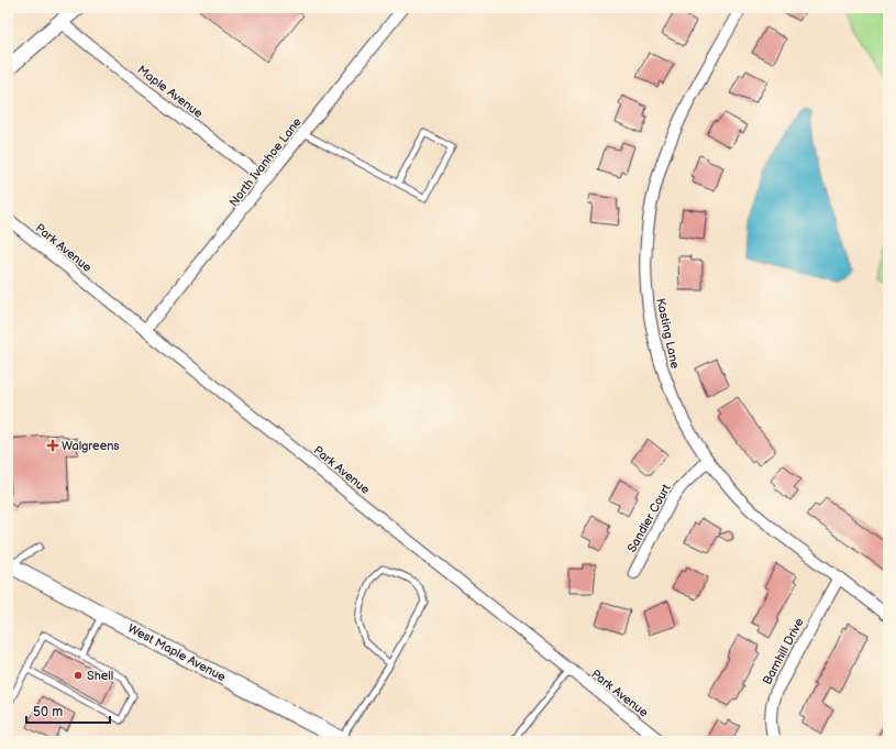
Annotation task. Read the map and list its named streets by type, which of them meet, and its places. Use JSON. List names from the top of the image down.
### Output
{
  "streets": {
    "main road": ["West Maple Avenue"],
    "street": [
      "Maple Avenue",
      "North Ivanhoe Lane",
      "Park Avenue",
      "Kasting Lane",
      "Sandler Court",
      "Barnhill Drive"
    ]
  },
  "crossings": [
    ["Maple Avenue", "North Ivanhoe Lane"],
    ["North Ivanhoe Lane", "Park Avenue"],
    ["Kasting Lane", "Sandler Court"],
    ["Kasting Lane", "Barnhill Drive"]
  ],
  "places": {
    "health": ["Walgreens"],
    "other": ["Shell"]
  },
  "scale_bar": "50 m"
}
